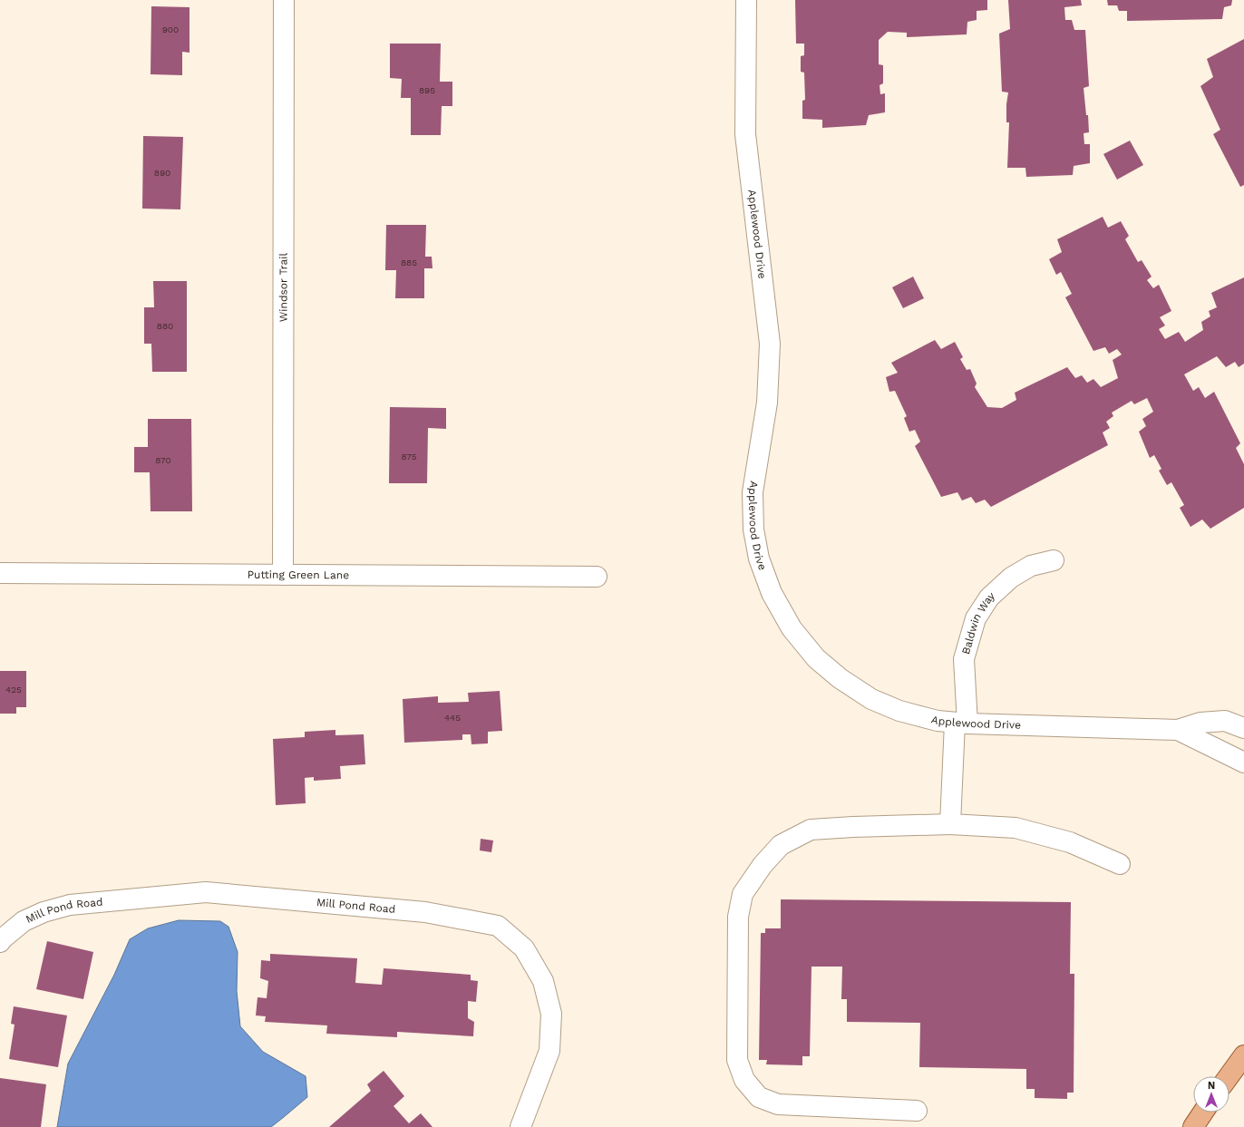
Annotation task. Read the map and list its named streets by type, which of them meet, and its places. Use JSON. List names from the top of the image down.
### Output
{
  "streets": {
    "street": [
      "Applewood Drive",
      "Windsor Trail",
      "Putting Green Lane",
      "Baldwin Way",
      "Mill Pond Road"
    ]
  },
  "crossings": [
    ["Applewood Drive", "Baldwin Way"],
    ["Windsor Trail", "Putting Green Lane"]
  ],
  "house_numbers": [
    "900",
    "895",
    "890",
    "885",
    "880",
    "875",
    "870",
    "425",
    "445"
  ],
  "north": "top"
}
